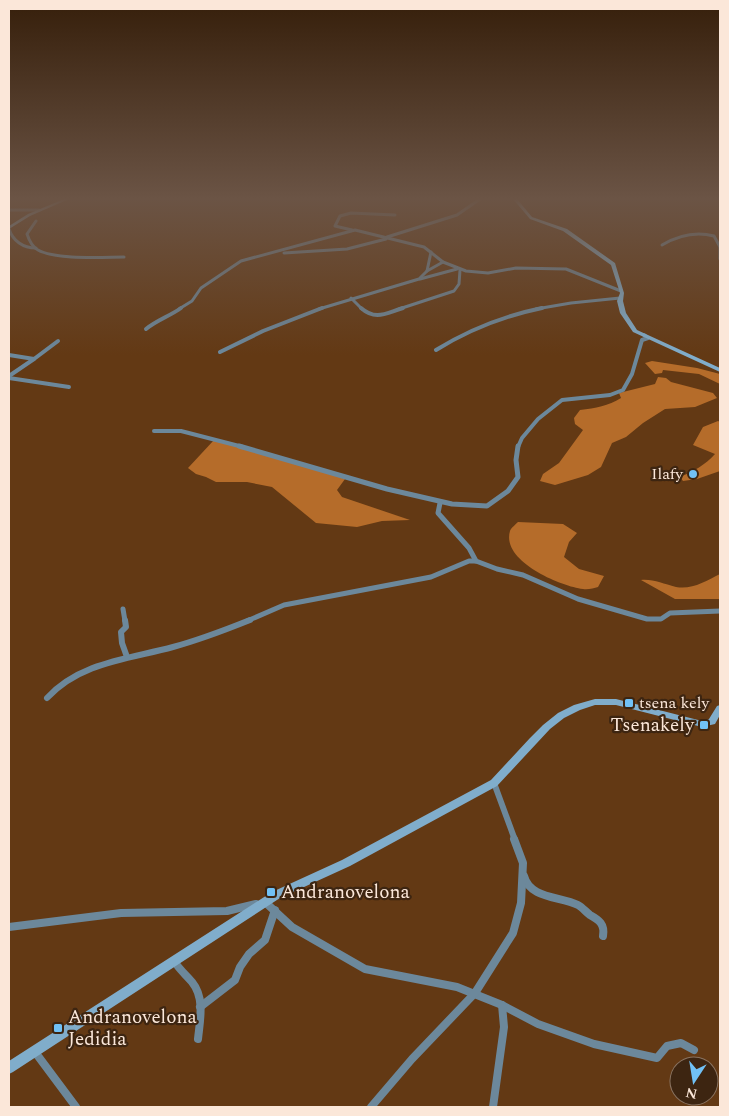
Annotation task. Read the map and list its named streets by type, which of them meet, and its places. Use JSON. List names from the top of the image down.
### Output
{
  "places": {
    "other": ["Ilafy"],
    "transit": [
      "tsena kely",
      "Tsenakely",
      "Andranovelona",
      "Andranovelona Jedidia"
    ]
  },
  "north": "bottom"
}
